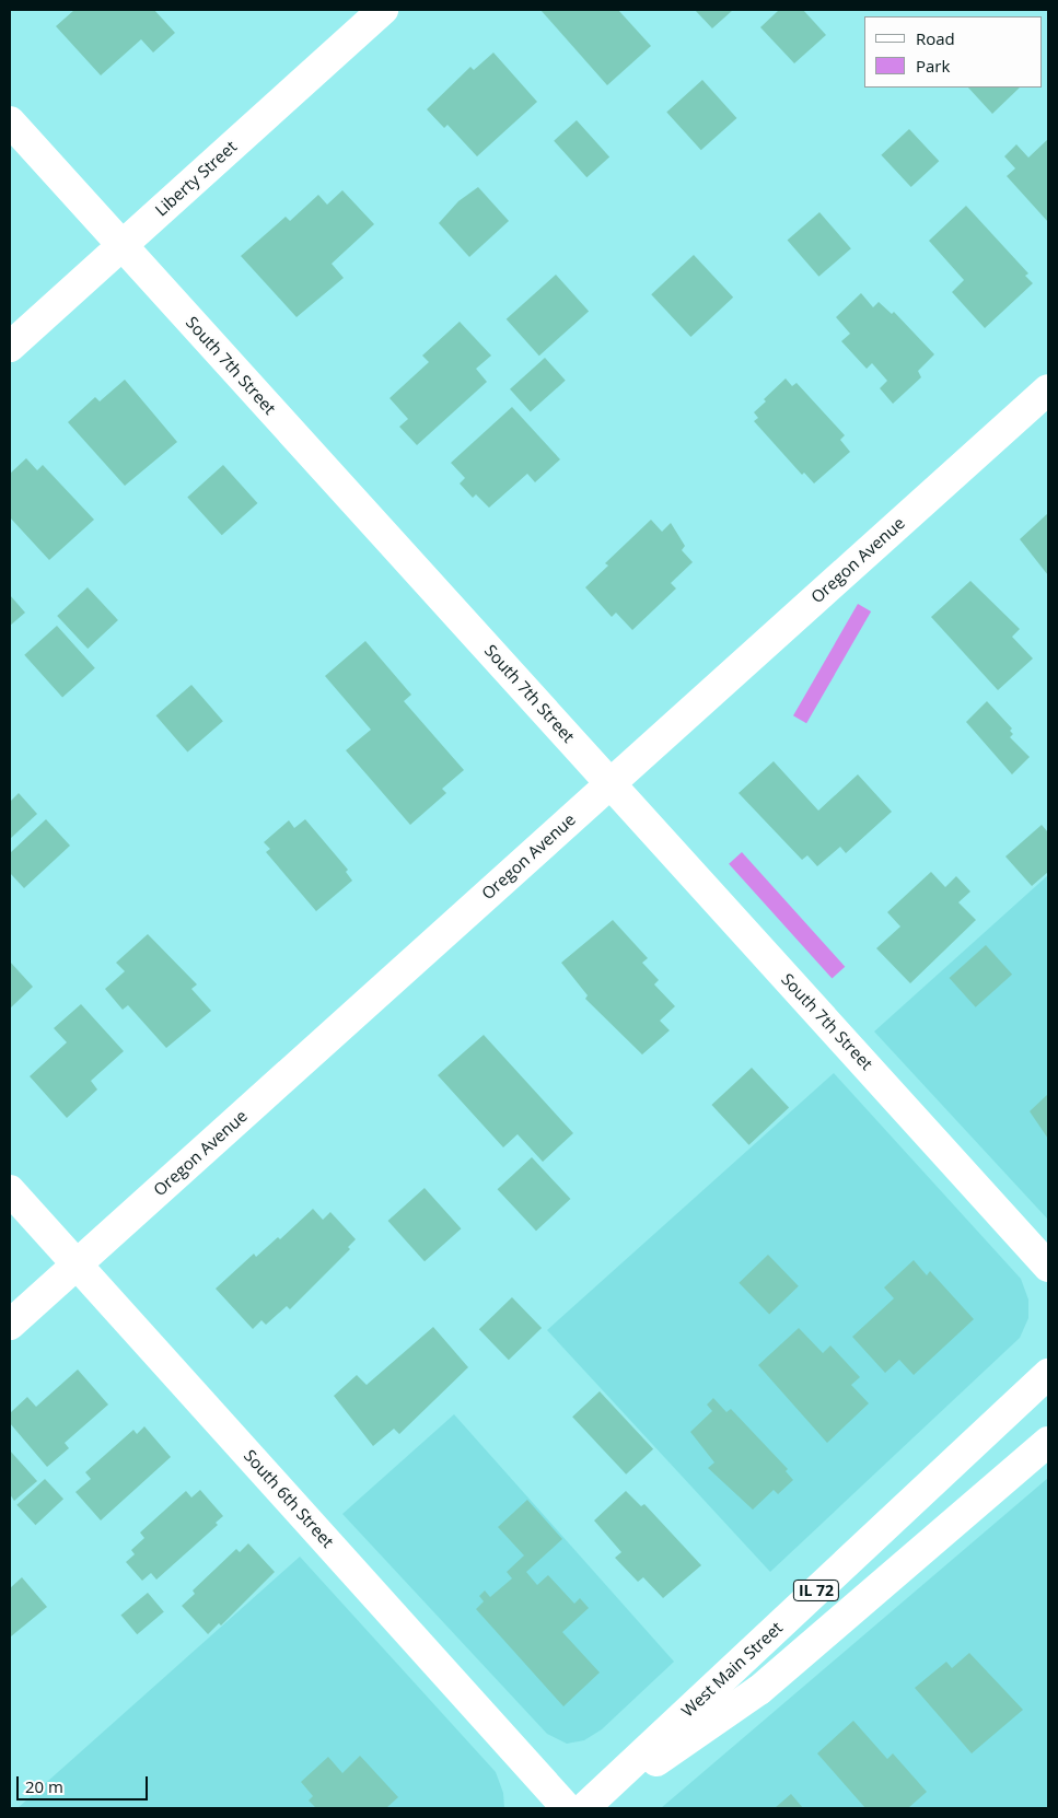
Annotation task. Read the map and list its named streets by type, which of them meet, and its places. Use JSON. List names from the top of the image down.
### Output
{
  "streets": {
    "street": [
      "Liberty Street",
      "South 7th Street",
      "Oregon Avenue",
      "South 6th Street",
      "IL 72",
      "West Main Street"
    ]
  },
  "crossings": [
    ["Liberty Street", "South 7th Street"],
    ["South 7th Street", "Oregon Avenue"],
    ["Oregon Avenue", "South 6th Street"]
  ],
  "legend": ["Road", "Park"],
  "scale_bar": "20 m"
}
